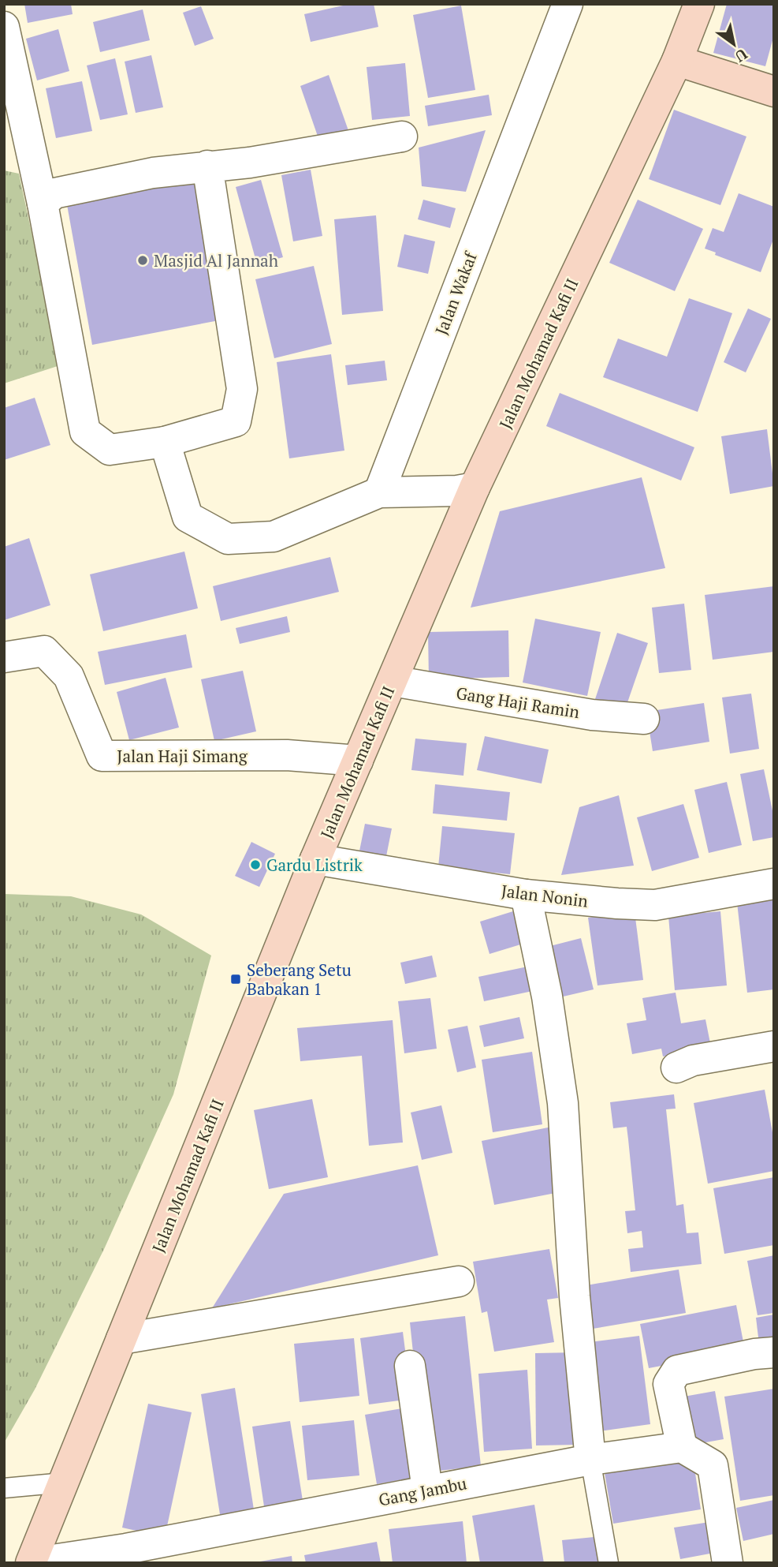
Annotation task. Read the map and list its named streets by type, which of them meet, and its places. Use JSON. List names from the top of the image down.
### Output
{
  "streets": {
    "main road": ["Jalan Mohamad Kafi II"],
    "street": [
      "Jalan Wakaf",
      "Gang Haji Ramin",
      "Jalan Haji Simang",
      "Jalan Nonin",
      "Gang Jambu"
    ]
  },
  "crossings": [
    ["Jalan Mohamad Kafi II", "Gang Haji Ramin"],
    ["Jalan Mohamad Kafi II", "Jalan Haji Simang"],
    ["Jalan Mohamad Kafi II", "Jalan Nonin"],
    ["Jalan Mohamad Kafi II", "Gang Jambu"]
  ],
  "places": {
    "other": ["Masjid Al Jannah", "Gardu Listrik"],
    "transit": ["Seberang Setu Babakan 1"]
  },
  "north": "bottom right"
}
